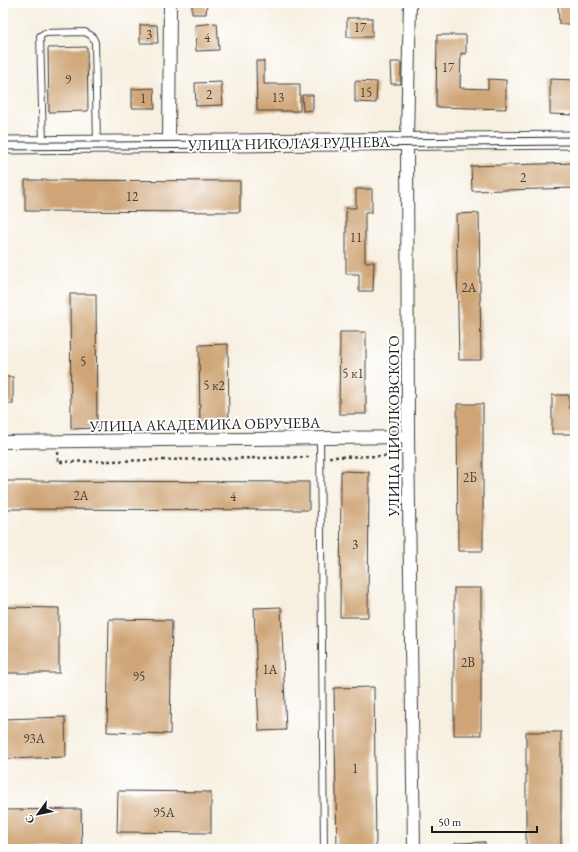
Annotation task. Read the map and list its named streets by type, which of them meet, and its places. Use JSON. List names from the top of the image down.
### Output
{
  "streets": {
    "street": ["УЛИЦА НИКОЛАЯ РУДНЕВА", "УЛИЦА АКАДЕМИКА ОБРУЧЕВА", "УЛИЦА ЦИОЛКОВСКОГО"]
  },
  "crossings": [
    ["УЛИЦА НИКОЛАЯ РУДНЕВА", "УЛИЦА ЦИОЛКОВСКОГО"],
    ["УЛИЦА АКАДЕМИКА ОБРУЧЕВА", "УЛИЦА ЦИОЛКОВСКОГО"]
  ],
  "house_numbers": [
    "17",
    "3",
    "4",
    "17",
    "9",
    "15",
    "2",
    "13",
    "1",
    "2",
    "12",
    "11",
    "2А",
    "5",
    "5 к1",
    "5 к2",
    "2Б",
    "2А",
    "4",
    "3",
    "2В",
    "1А",
    "95",
    "93А",
    "1",
    "95А"
  ],
  "scale_bar": "50 m",
  "north": "bottom left"
}
